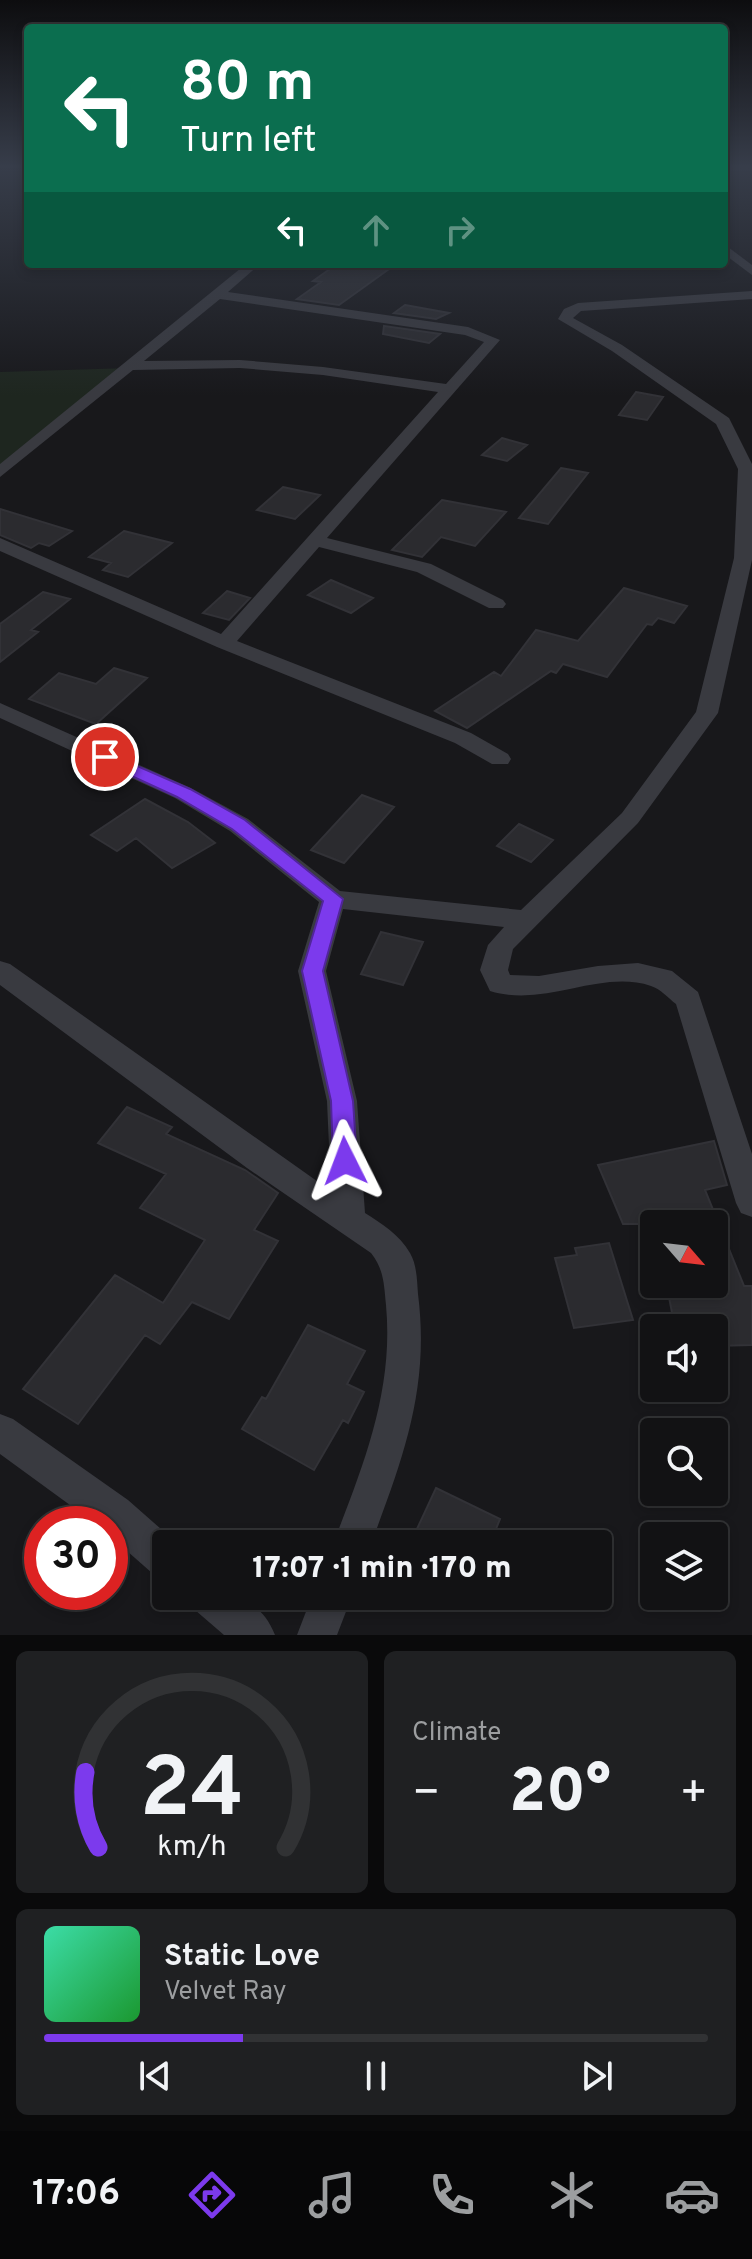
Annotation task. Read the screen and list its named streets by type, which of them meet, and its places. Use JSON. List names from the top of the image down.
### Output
{
  "north": "bottom right",
  "page": {
    "turn": ["80 m", "Turn left"],
    "limit": "30",
    "trip": "17:07 · 1 min · 170 m",
    "tile": "Climate",
    "heat": ["−", "20°", "+"],
    "song": ["Static Love", "Velvet Ray"],
    "tabs": "17:06",
    "gauge": ["24", "km/h"]
  }
}
